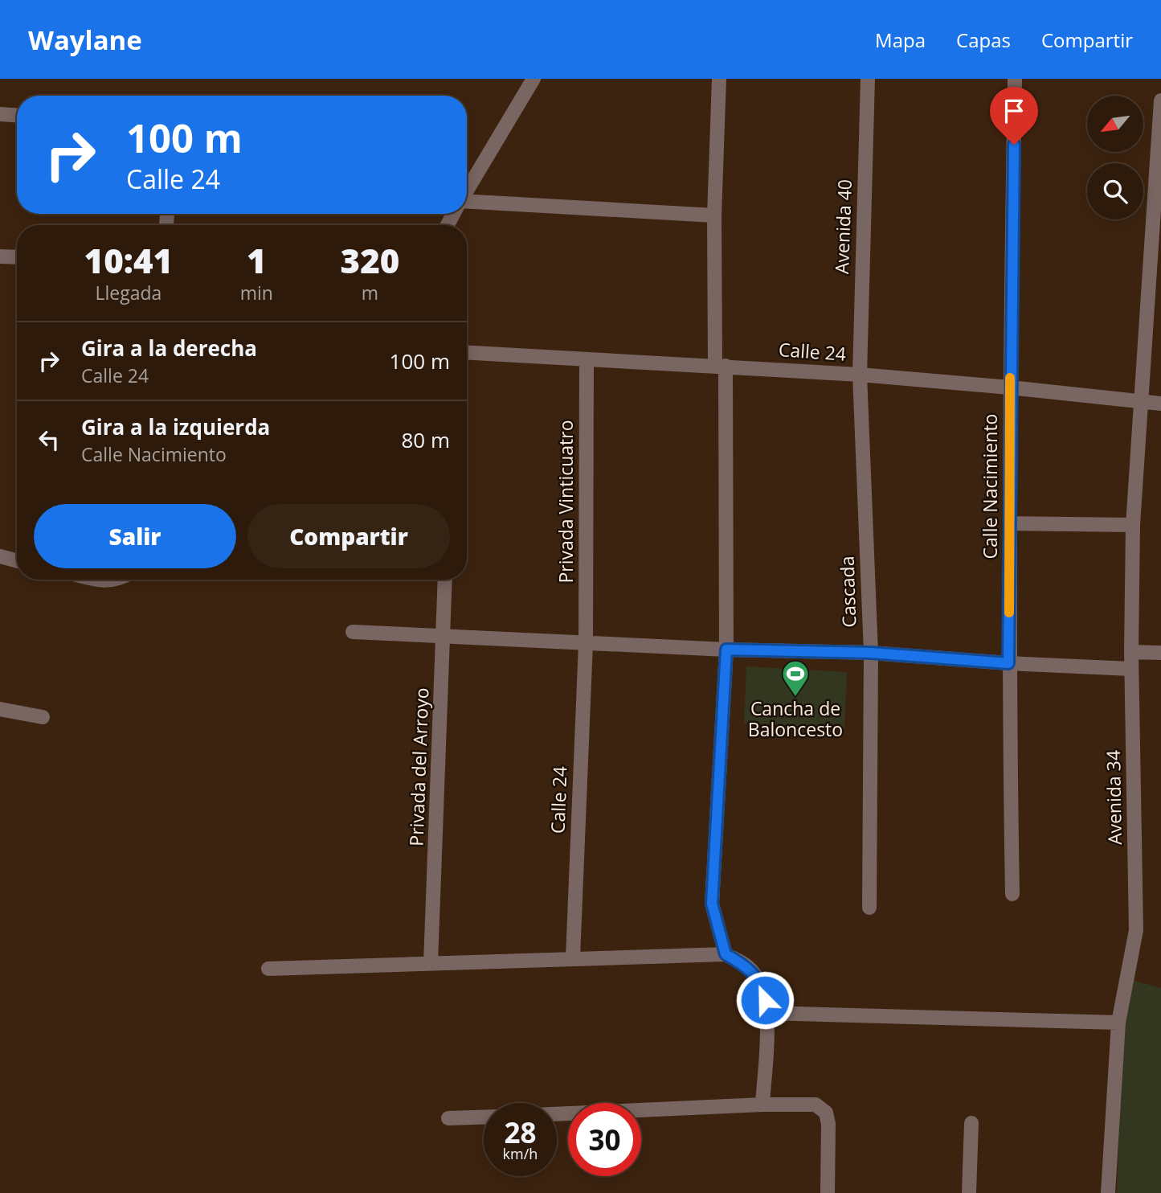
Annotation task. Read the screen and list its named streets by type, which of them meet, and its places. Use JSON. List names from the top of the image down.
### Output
{
  "streets": {
    "street": [
      "Avenida 40",
      "Calle 24",
      "Calle Nacimiento",
      "Privada Vinticuatro",
      "Cascada",
      "Privada del Arroyo",
      "Avenida 34"
    ]
  },
  "crossings": [
    ["Avenida 40", "Calle 24"],
    ["Avenida 40", "Cascada"],
    ["Calle 24", "Calle Nacimiento"],
    ["Calle 24", "Privada Vinticuatro"],
    ["Calle 24", "Cascada"],
    ["Calle 24", "Avenida 34"]
  ],
  "places": {
    "sports": ["Cancha de Baloncesto"]
  },
  "north": "bottom left",
  "page": {
    "header": "Waylane",
    "nav": ["Mapa", "Capas", "Compartir"],
    "turn": ["100 m", "Calle 24"],
    "eta": [
      "10:41",
      "Llegada",
      "1",
      "min",
      "320",
      "m"
    ],
    "list": [
      {
        "name": "Gira a la derecha",
        "note": "Calle 24",
        "value": "100 m"
      },
      {
        "name": "Gira a la izquierda",
        "note": "Calle Nacimiento",
        "value": "80 m"
      }
    ],
    "buttons": ["Salir", "Compartir"],
    "speed": "28 km/h",
    "limit": "30"
  }
}
